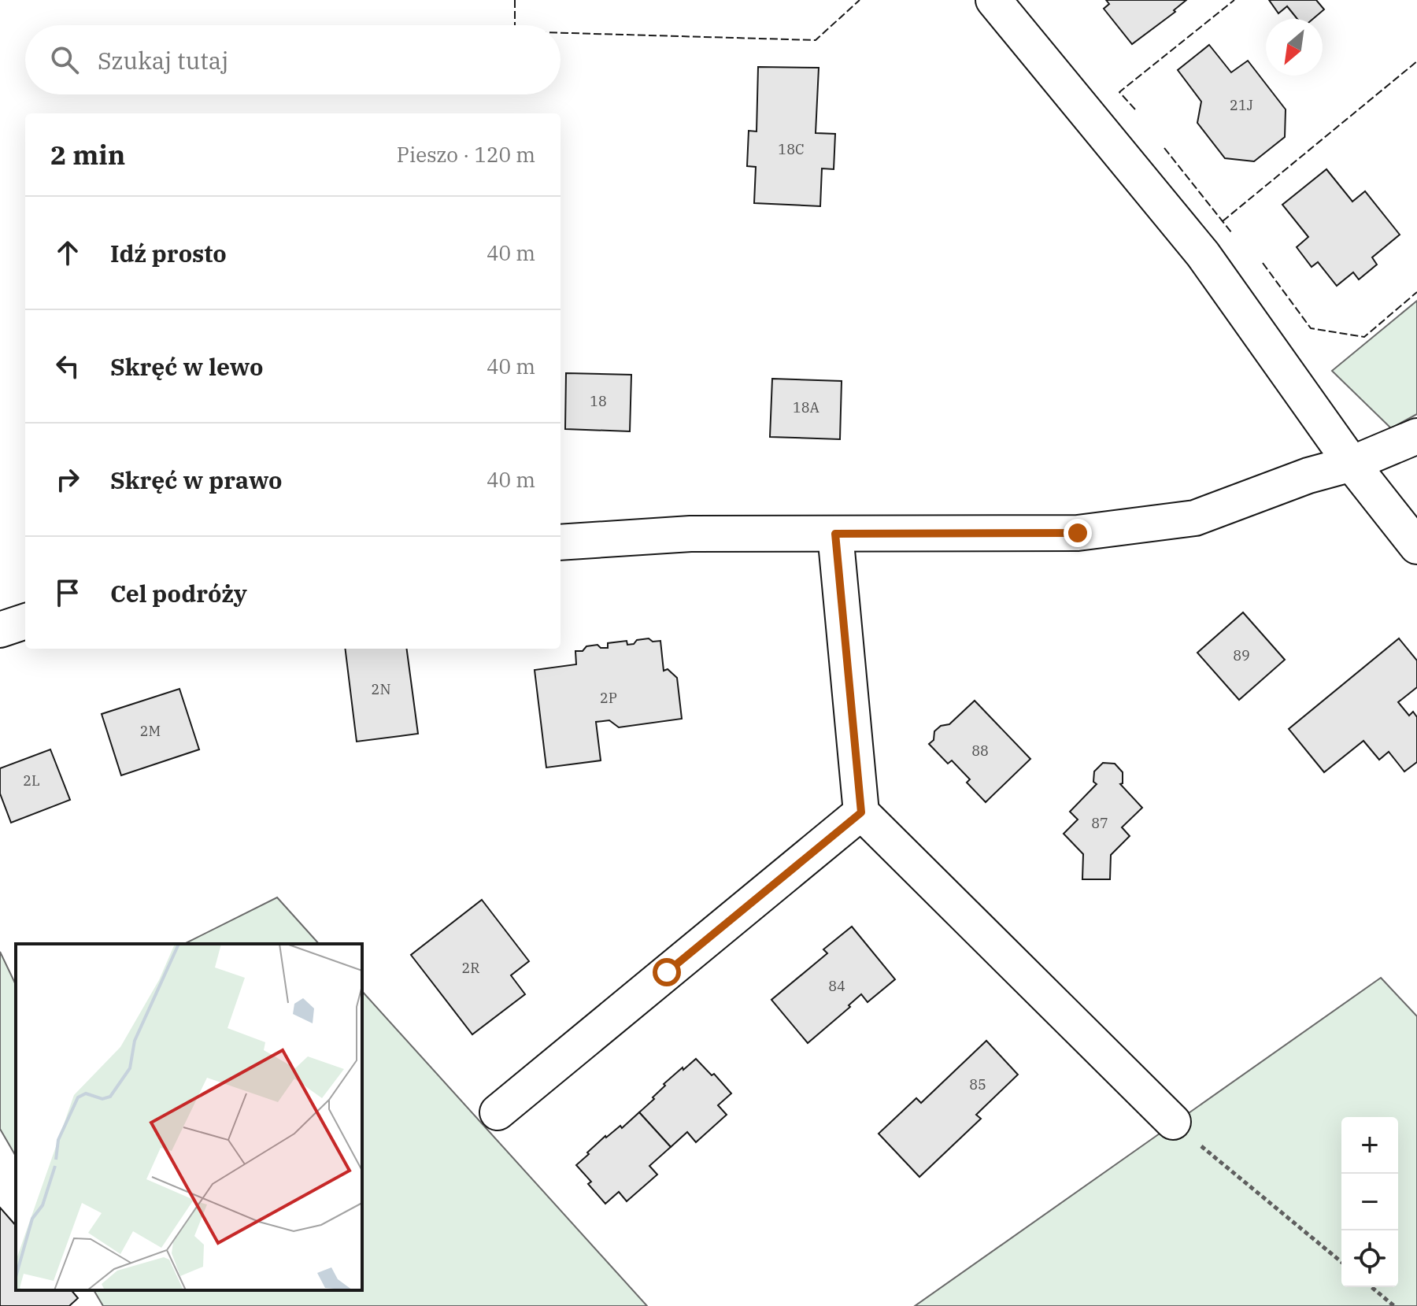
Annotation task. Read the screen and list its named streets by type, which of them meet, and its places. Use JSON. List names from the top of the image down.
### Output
{
  "house_numbers": [
    "21J",
    "18C",
    "18",
    "18A",
    "89",
    "2N",
    "2P",
    "2M",
    "88",
    "2L",
    "87",
    "2R",
    "84",
    "85"
  ],
  "north": "bottom left",
  "page": {
    "search": "Szukaj tutaj",
    "heading": ["2 min", "Pieszo · 120 m"],
    "list": [
      ["Idź prosto", "40 m"],
      ["Skręć w lewo", "40 m"],
      ["Skręć w prawo", "40 m"],
      "Cel podróży"
    ],
    "map_buttons": ["+", "−"]
  }
}
